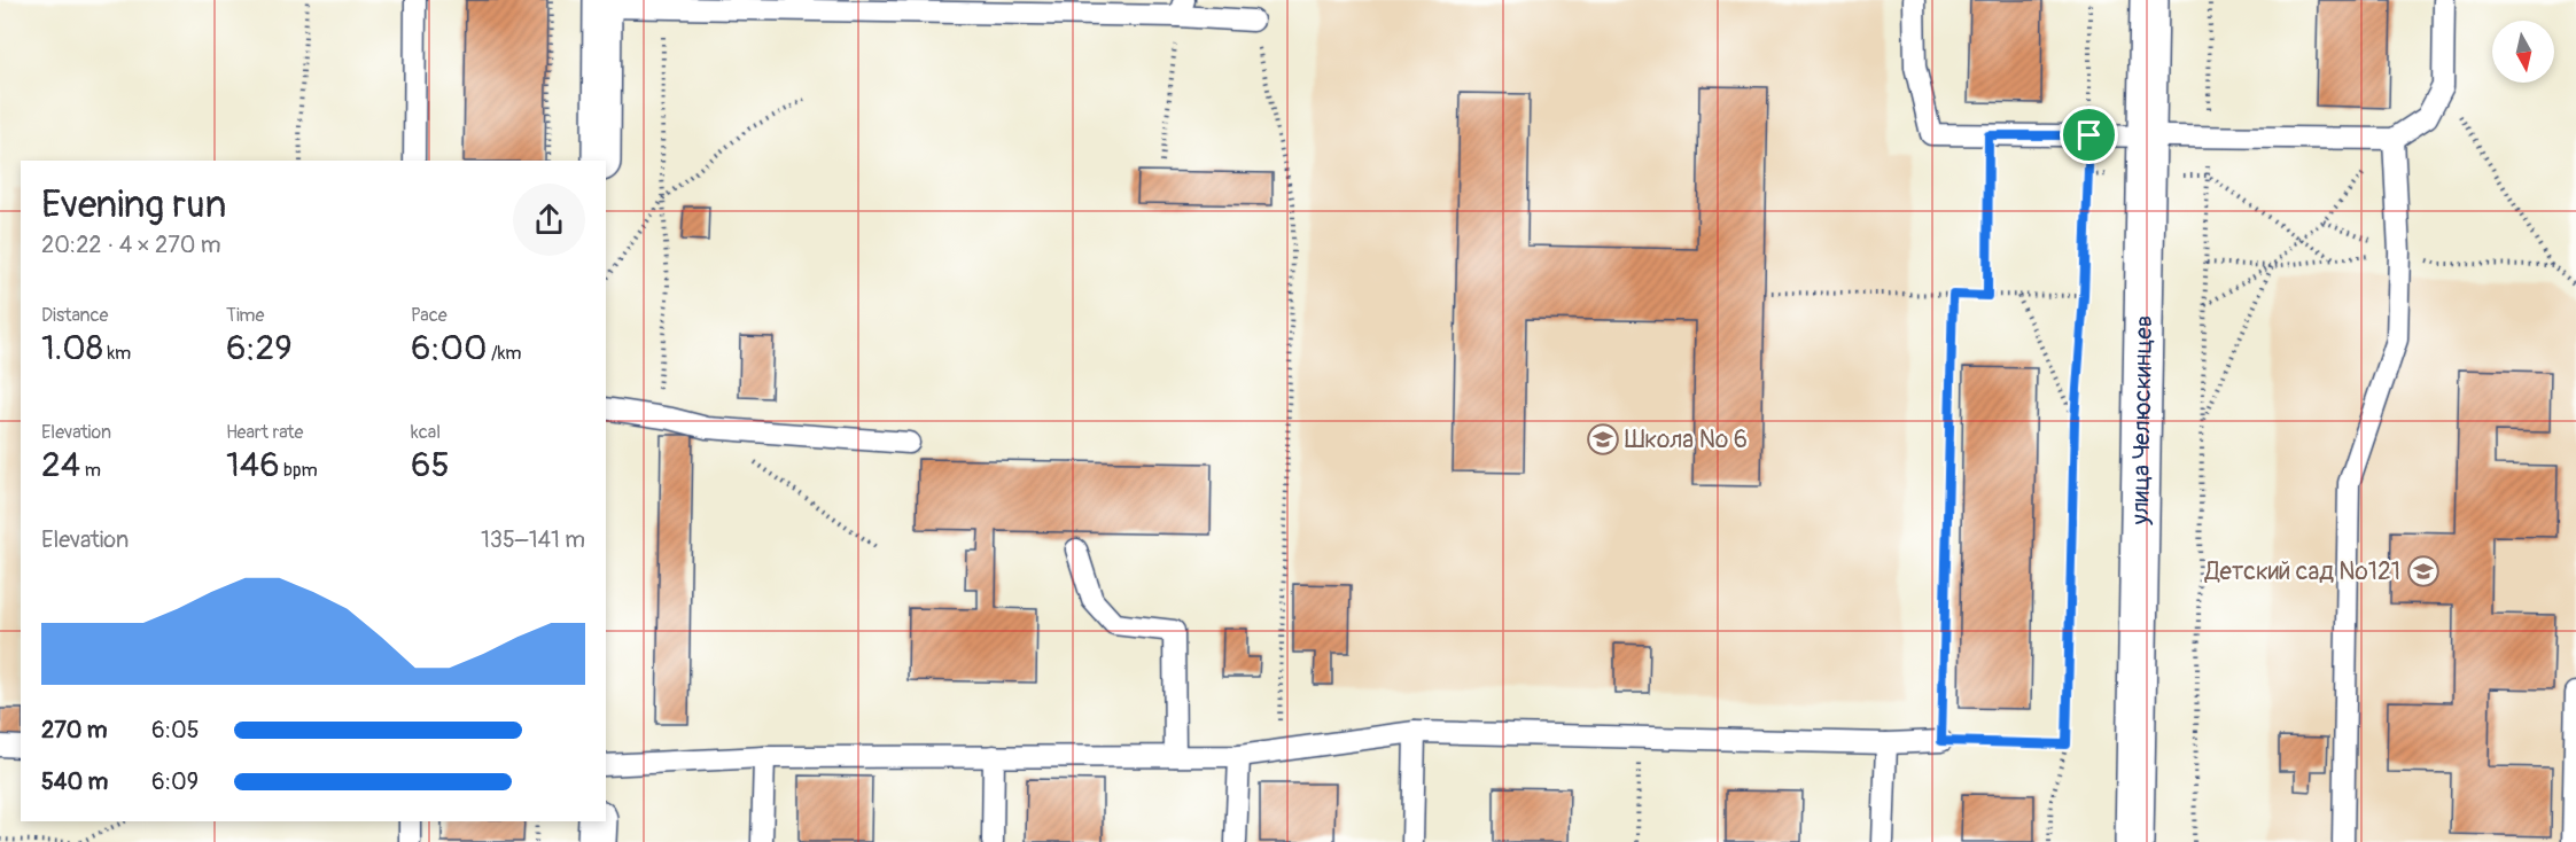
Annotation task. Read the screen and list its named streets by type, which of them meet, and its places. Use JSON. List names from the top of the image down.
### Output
{
  "streets": {
    "street": ["улица Челюскинцев"]
  },
  "places": {
    "school or university": ["Школа № 6", "Детский сад №121"]
  },
  "north": "bottom",
  "page": {
    "heading": ["Evening run", "20:22 · 4 × 270 m"],
    "stats": [
      ["Distance", "1.08 km"],
      ["Time", "6:29"],
      ["Pace", "6:00 /km"],
      ["Elevation", "24 m"],
      ["Heart rate", "146 bpm"],
      ["kcal", "65"]
    ],
    "chart": ["Elevation", "135–141 m"],
    "list": [
      {
        "name": "270 m",
        "note": "6:05"
      },
      {
        "name": "540 m",
        "note": "6:09"
      }
    ]
  }
}
